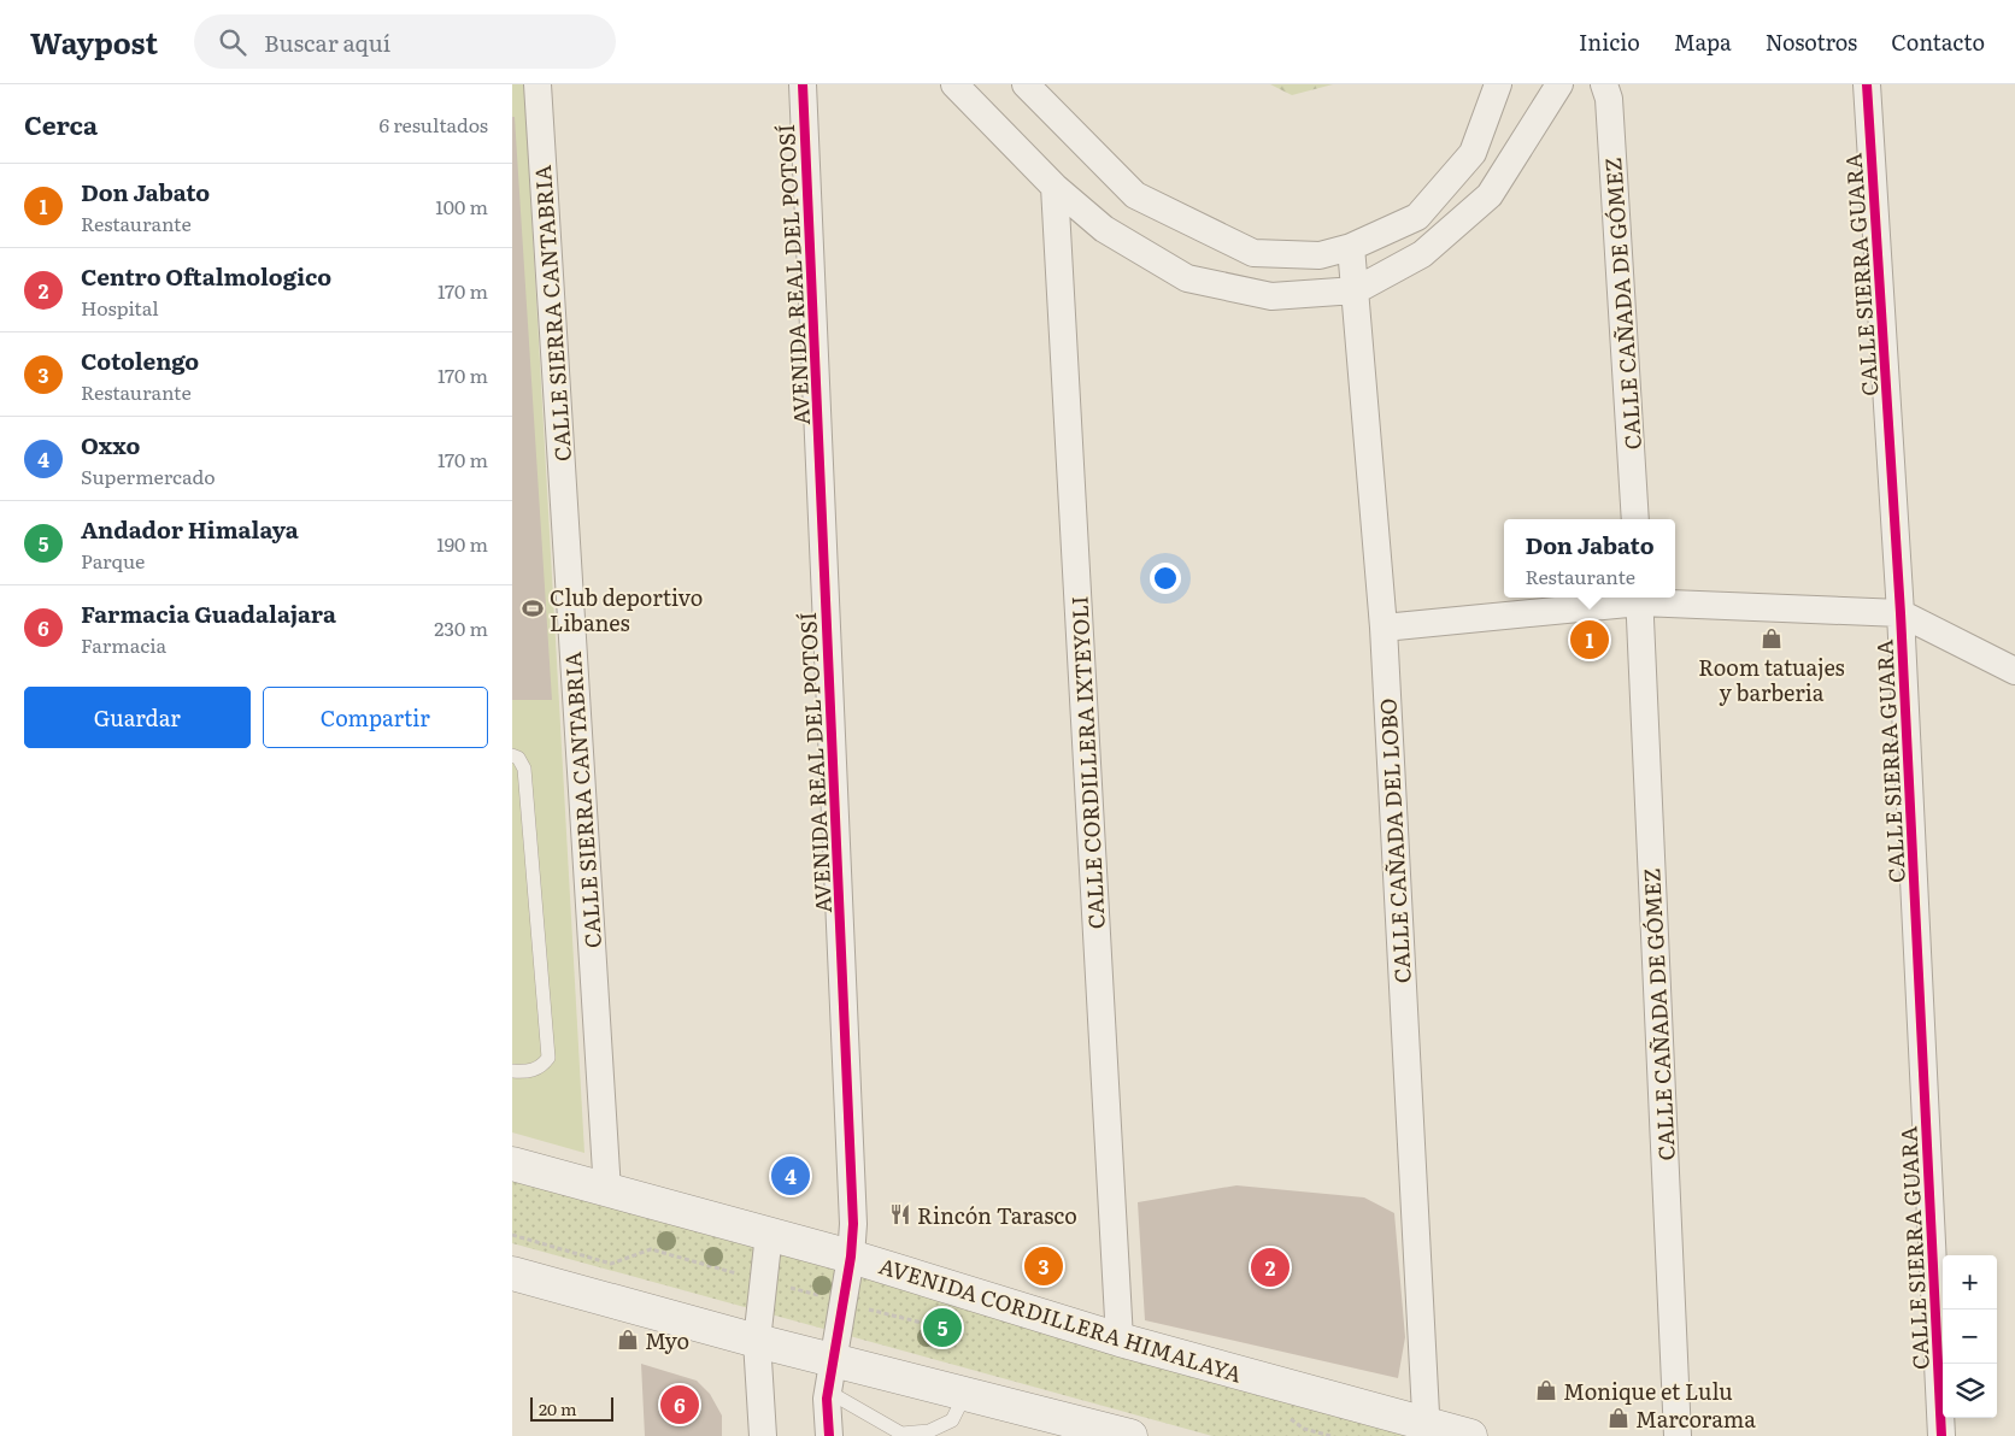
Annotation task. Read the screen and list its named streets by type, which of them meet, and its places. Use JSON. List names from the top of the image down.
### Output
{
  "streets": {
    "main road": ["AVENIDA CORDILLERA HIMALAYA"],
    "street": [
      "AVENIDA REAL DEL POTOSÍ",
      "CALLE SIERRA GUARA",
      "CALLE CAÑADA DE GÓMEZ",
      "CALLE SIERRA CANTABRIA",
      "CALLE CORDILLERA IXTEYOLI",
      "CALLE CAÑADA DEL LOBO"
    ]
  },
  "crossings": [
    ["AVENIDA REAL DEL POTOSÍ", "AVENIDA CORDILLERA HIMALAYA"],
    ["CALLE SIERRA CANTABRIA", "AVENIDA CORDILLERA HIMALAYA"],
    ["CALLE CORDILLERA IXTEYOLI", "AVENIDA CORDILLERA HIMALAYA"],
    ["CALLE CAÑADA DEL LOBO", "AVENIDA CORDILLERA HIMALAYA"]
  ],
  "places": {
    "sports": ["Club deportivo Libanes"],
    "shop": [
      "Room tatuajes y barberia",
      "Myo",
      "Monique et Lulu",
      "Marcorama"
    ],
    "restaurant": ["Rincón Tarasco"]
  },
  "scale_bar": "20 m",
  "page": {
    "header": "Waypost",
    "search": "Buscar aquí",
    "nav": [
      "Inicio",
      "Mapa",
      "Nosotros",
      "Contacto"
    ],
    "heading": ["Cerca", "6 resultados"],
    "list": [
      {
        "mark": "1",
        "name": "Don Jabato",
        "note": "Restaurante",
        "value": "100 m"
      },
      {
        "mark": "2",
        "name": "Centro Oftalmologico",
        "note": "Hospital",
        "value": "170 m"
      },
      {
        "mark": "3",
        "name": "Cotolengo",
        "note": "Restaurante",
        "value": "170 m"
      },
      {
        "mark": "4",
        "name": "Oxxo",
        "note": "Supermercado",
        "value": "170 m"
      },
      {
        "mark": "5",
        "name": "Andador Himalaya",
        "note": "Parque",
        "value": "190 m"
      },
      {
        "mark": "6",
        "name": "Farmacia Guadalajara",
        "note": "Farmacia",
        "value": "230 m"
      }
    ],
    "popup": ["Don Jabato", "Restaurante"],
    "pins": [
      "1",
      "4",
      "3",
      "2",
      "5",
      "6"
    ],
    "buttons": ["Guardar", "Compartir"],
    "map_buttons": ["+", "−"],
    "scale": "20 m"
  }
}
